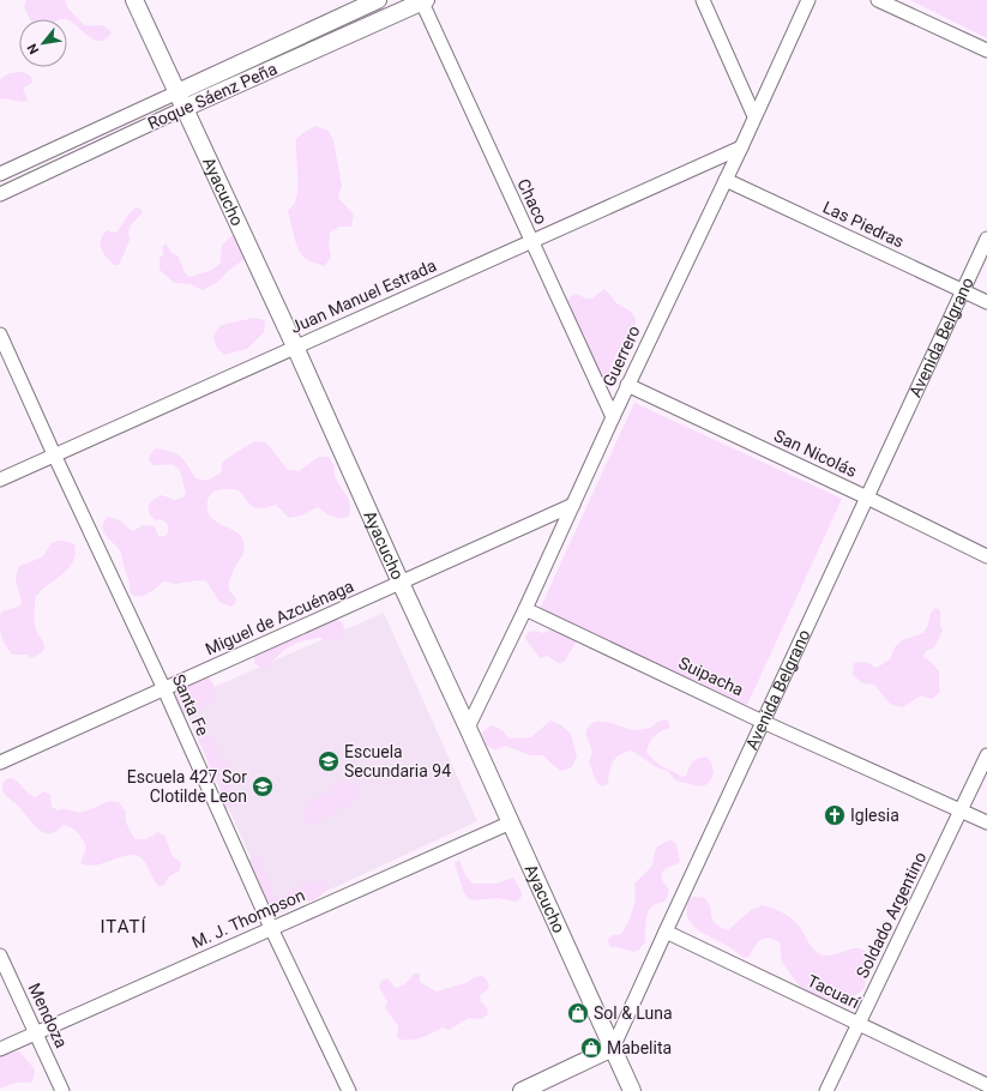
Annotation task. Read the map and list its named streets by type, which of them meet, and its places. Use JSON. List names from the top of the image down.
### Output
{
  "streets": {
    "street": [
      "Roque Sáenz Peña",
      "Ayacucho",
      "Chaco",
      "Las Piedras",
      "Juan Manuel Estrada",
      "Avenida Belgrano",
      "Guerrero",
      "San Nicolás",
      "Miguel de Azcuénaga",
      "Suipacha",
      "Santa Fe",
      "Soldado Argentino",
      "M. J. Thompson",
      "Tacuarí",
      "Mendoza"
    ]
  },
  "crossings": [
    ["Roque Sáenz Peña", "Ayacucho"],
    ["Roque Sáenz Peña", "Chaco"],
    ["Ayacucho", "Juan Manuel Estrada"],
    ["Ayacucho", "Avenida Belgrano"],
    ["Ayacucho", "Guerrero"],
    ["Ayacucho", "Miguel de Azcuénaga"],
    ["Ayacucho", "M. J. Thompson"],
    ["Chaco", "Juan Manuel Estrada"],
    ["Chaco", "Guerrero"],
    ["Las Piedras", "Avenida Belgrano"],
    ["Las Piedras", "Guerrero"],
    ["Juan Manuel Estrada", "Guerrero"],
    ["Juan Manuel Estrada", "Santa Fe"],
    ["Avenida Belgrano", "San Nicolás"],
    ["Avenida Belgrano", "Suipacha"],
    ["Avenida Belgrano", "Tacuarí"],
    ["Guerrero", "San Nicolás"],
    ["Guerrero", "Miguel de Azcuénaga"],
    ["Guerrero", "Suipacha"],
    ["Miguel de Azcuénaga", "Santa Fe"],
    ["Suipacha", "Soldado Argentino"],
    ["Santa Fe", "M. J. Thompson"],
    ["Soldado Argentino", "Tacuarí"],
    ["M. J. Thompson", "Mendoza"]
  ],
  "districts": ["ITATÍ"],
  "places": {
    "school or university": ["Escuela Secundaria 94", "Escuela 427 Sor Clotilde Leon"],
    "church": ["Iglesia"],
    "shop": ["Sol & Luna", "Mabelita"]
  },
  "north": "bottom left"
}
